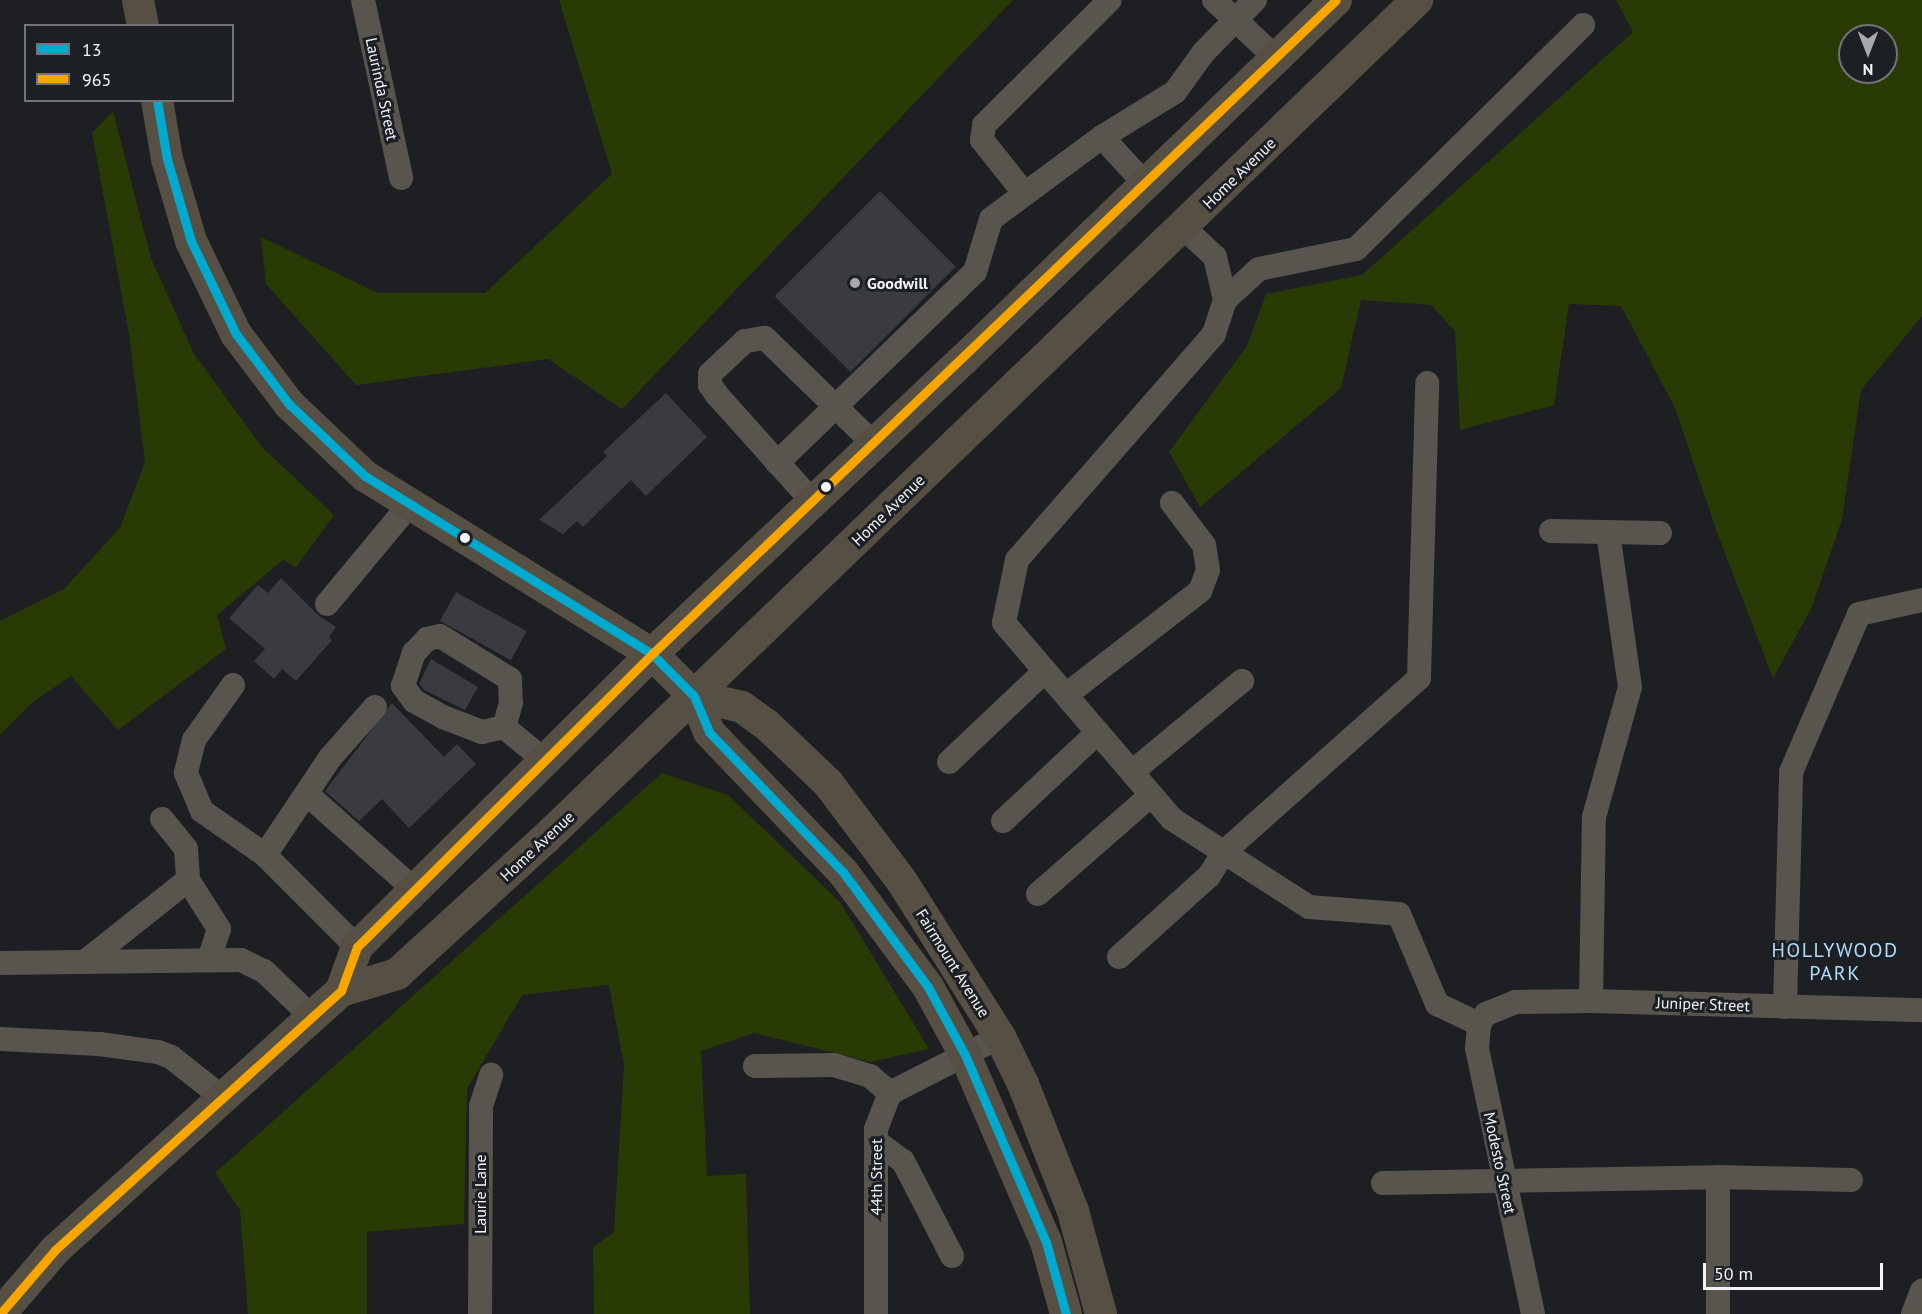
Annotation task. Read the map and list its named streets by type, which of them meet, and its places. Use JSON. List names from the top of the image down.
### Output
{
  "streets": {
    "main road": ["Home Avenue", "Fairmount Avenue"],
    "street": [
      "Laurinda Street",
      "Juniper Street",
      "Modesto Street",
      "44th Street",
      "Laurie Lane"
    ]
  },
  "crossings": [
    ["Home Avenue", "Fairmount Avenue"],
    ["Juniper Street", "Modesto Street"]
  ],
  "districts": ["HOLLYWOOD PARK"],
  "places": ["Goodwill"],
  "lines": ["transit line 965", "transit line 13"],
  "legend": ["13", "965"],
  "scale_bar": "50 m",
  "north": "bottom"
}
